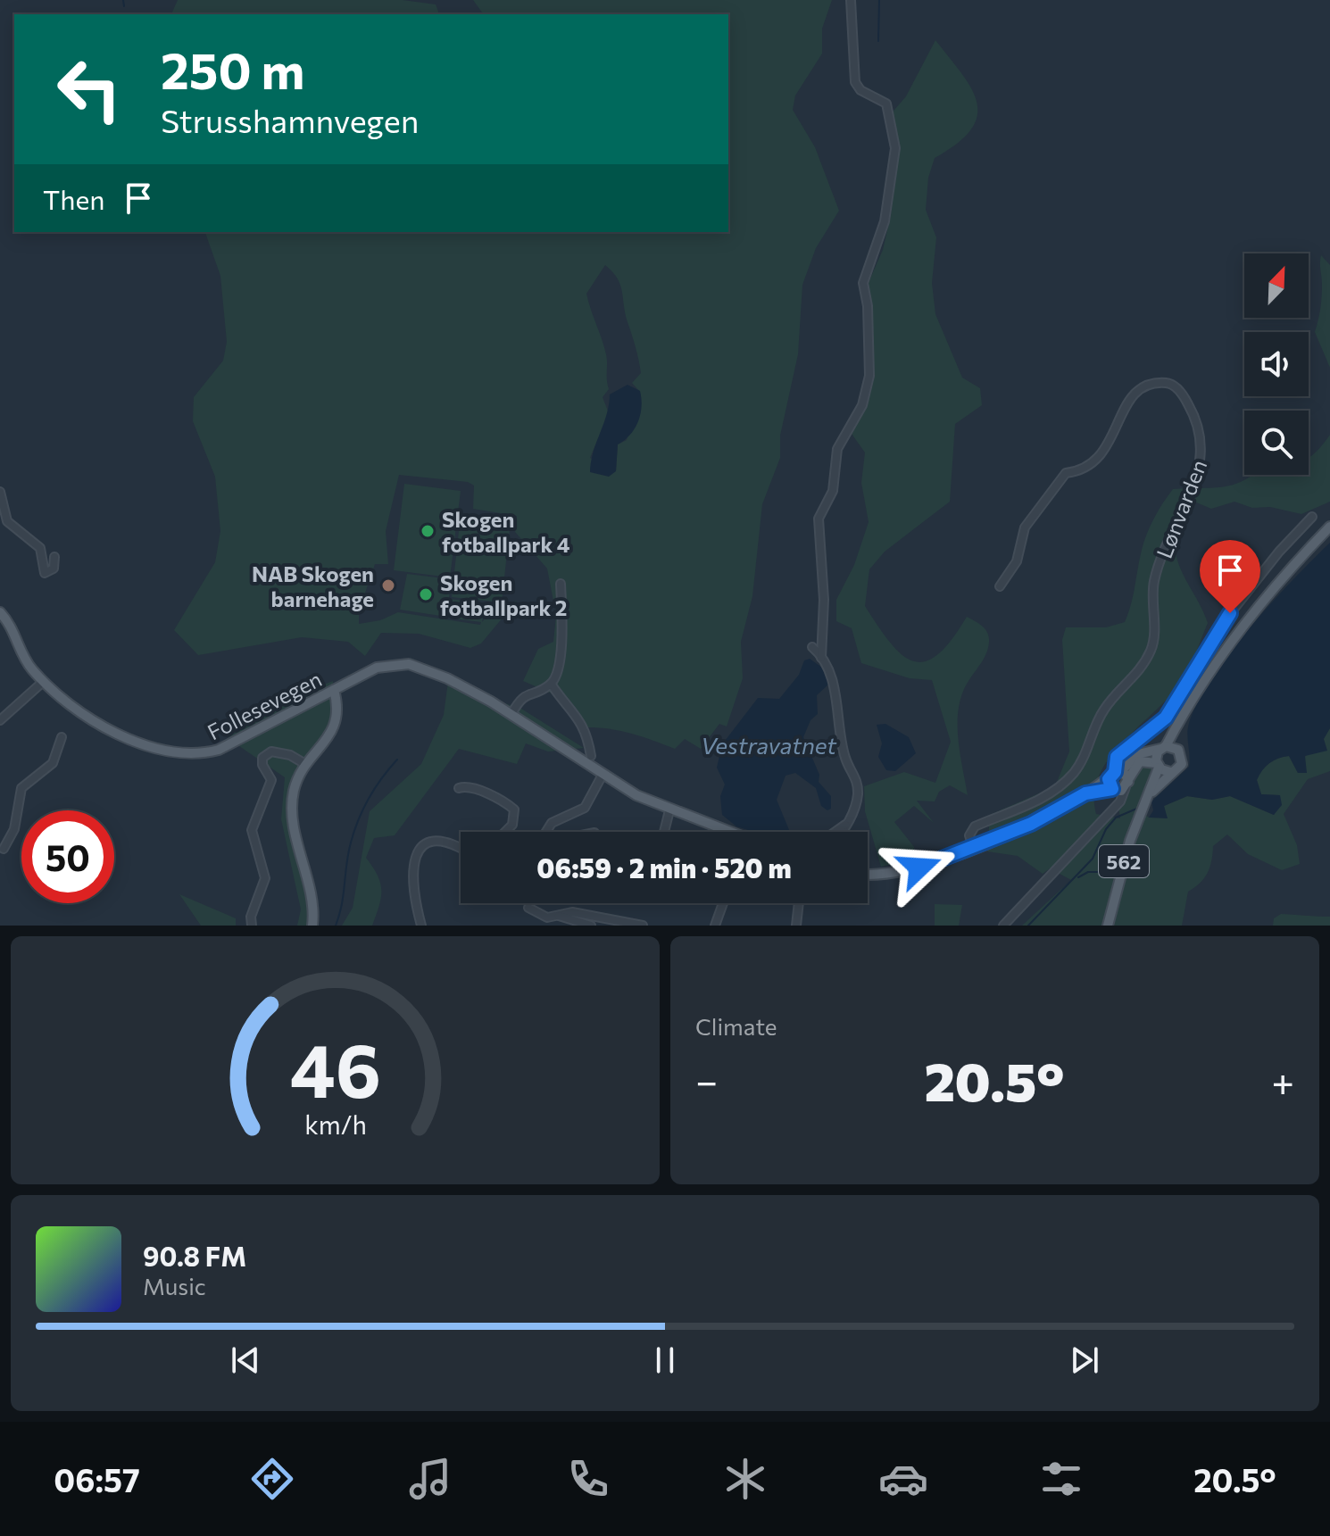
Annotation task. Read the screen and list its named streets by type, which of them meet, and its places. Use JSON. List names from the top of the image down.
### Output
{
  "streets": {
    "main road": ["Follesevegen", "562"],
    "street": ["Lønvarden"]
  },
  "water": ["Vestravatnet"],
  "places": ["Skogen fotballpark 4", "NAB Skogen barnehage", "Skogen fotballpark 2"],
  "north": "top right",
  "page": {
    "turn": ["250 m", "Strusshamnvegen"],
    "then": "Then",
    "limit": "50",
    "trip": "06:59 · 2 min · 520 m",
    "tile": "Climate",
    "heat": ["−", "20.5°", "+"],
    "song": ["90.8 FM", "Music"],
    "tabs": ["06:57", "20.5°"],
    "gauge": ["46", "km/h"]
  }
}
